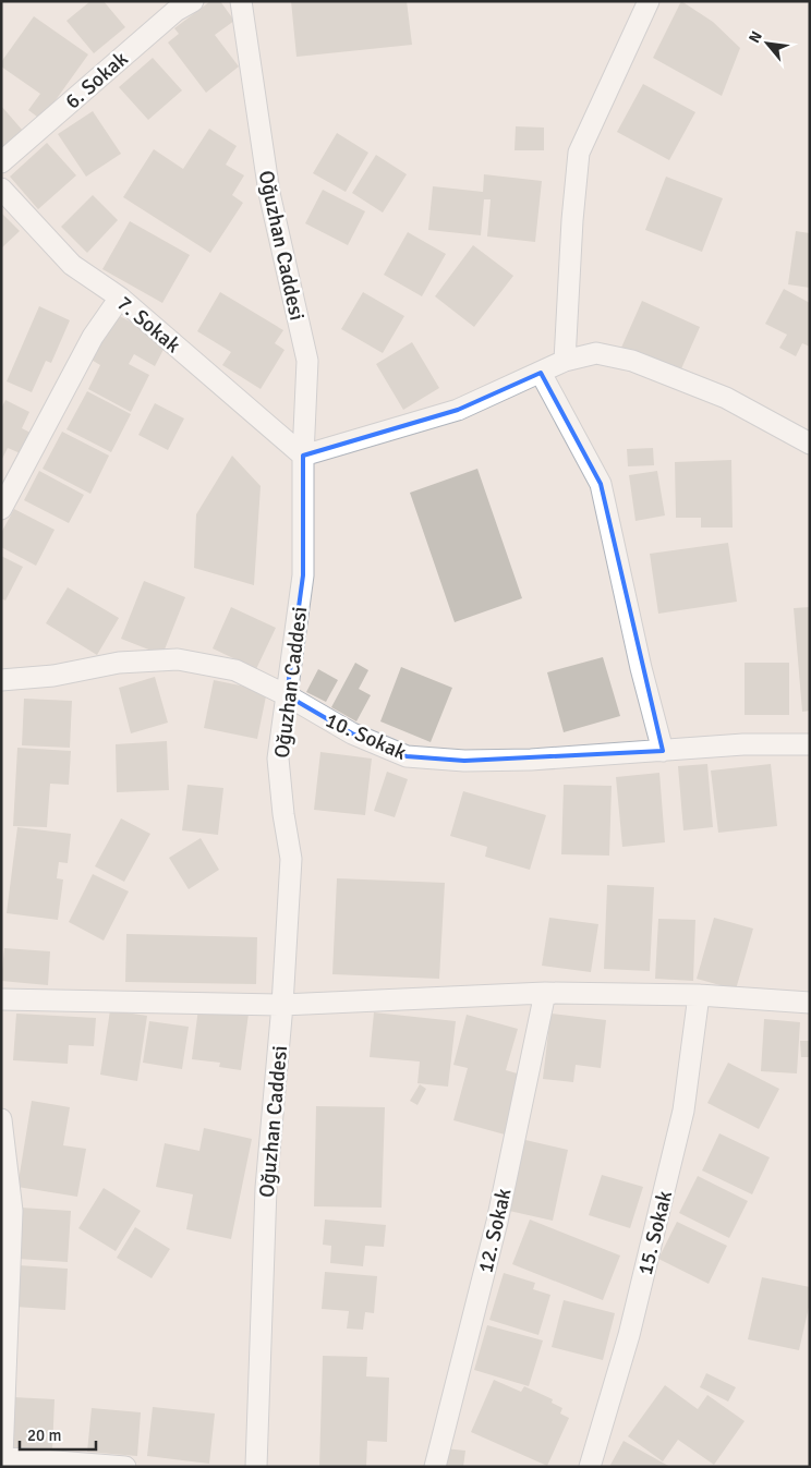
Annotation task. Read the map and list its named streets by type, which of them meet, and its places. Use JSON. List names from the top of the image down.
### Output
{
  "streets": {
    "street": [
      "6. Sokak",
      "Oğuzhan Caddesi",
      "7. Sokak",
      "10. Sokak",
      "12. Sokak",
      "15. Sokak"
    ]
  },
  "crossings": [
    ["Oğuzhan Caddesi", "7. Sokak"],
    ["Oğuzhan Caddesi", "10. Sokak"]
  ],
  "scale_bar": "20 m",
  "north": "top left"
}
